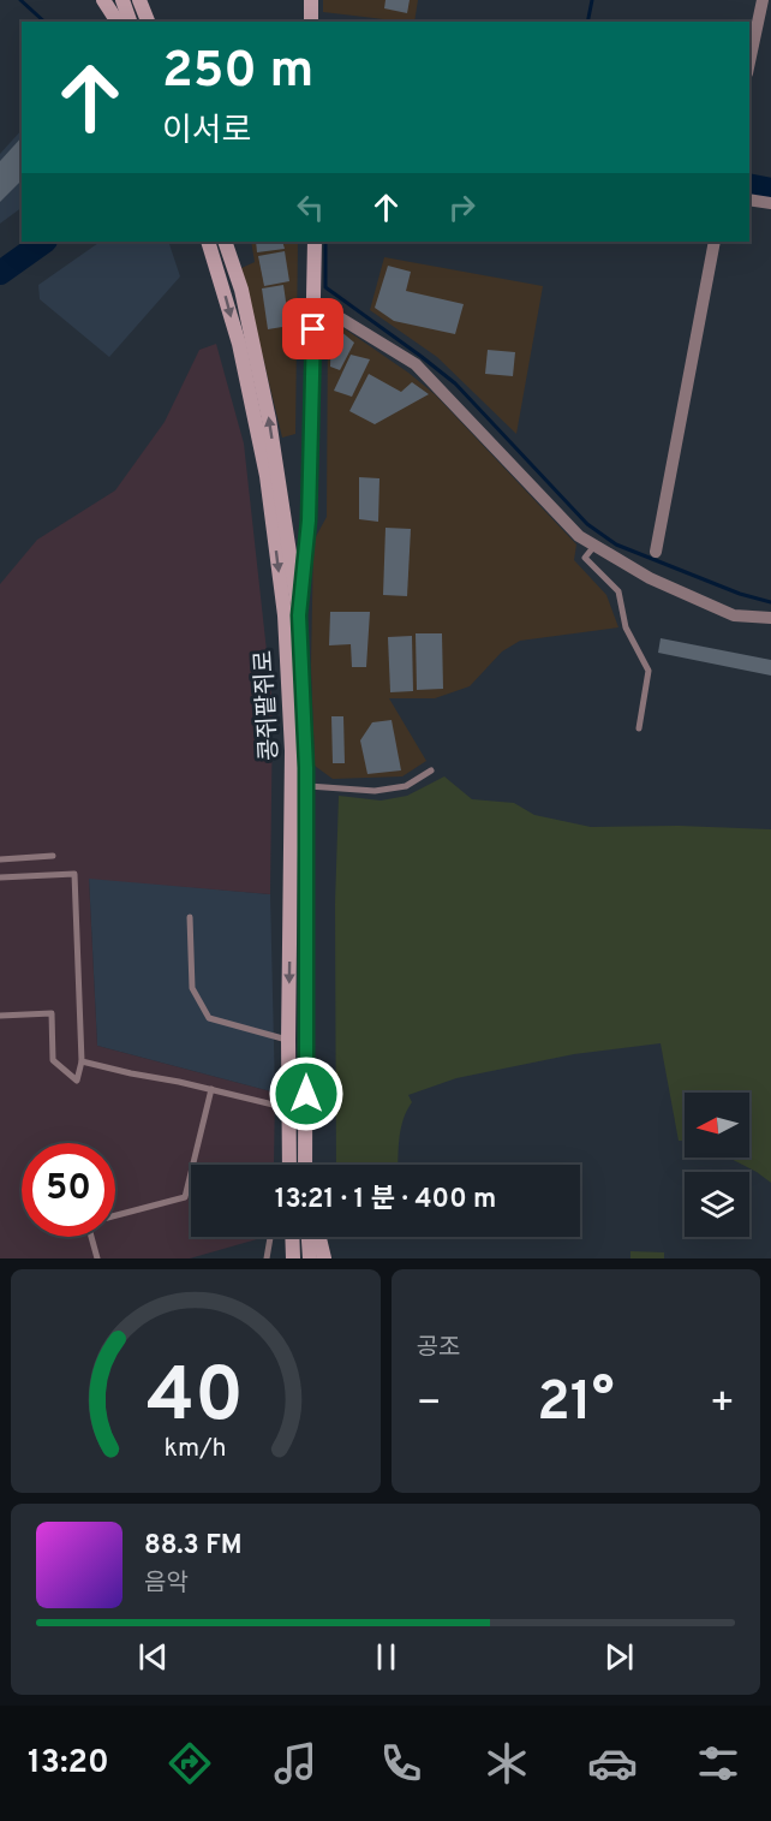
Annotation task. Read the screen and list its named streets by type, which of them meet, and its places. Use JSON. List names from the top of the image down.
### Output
{
  "streets": {
    "main road": ["콩쥐팥쥐로"]
  },
  "north": "left",
  "page": {
    "turn": ["250 m", "이서로"],
    "limit": "50",
    "trip": "13:21 · 1 분 · 400 m",
    "tile": "공조",
    "heat": ["−", "21°", "+"],
    "song": ["88.3 FM", "음악"],
    "tabs": "13:20",
    "gauge": ["40", "km/h"]
  }
}
